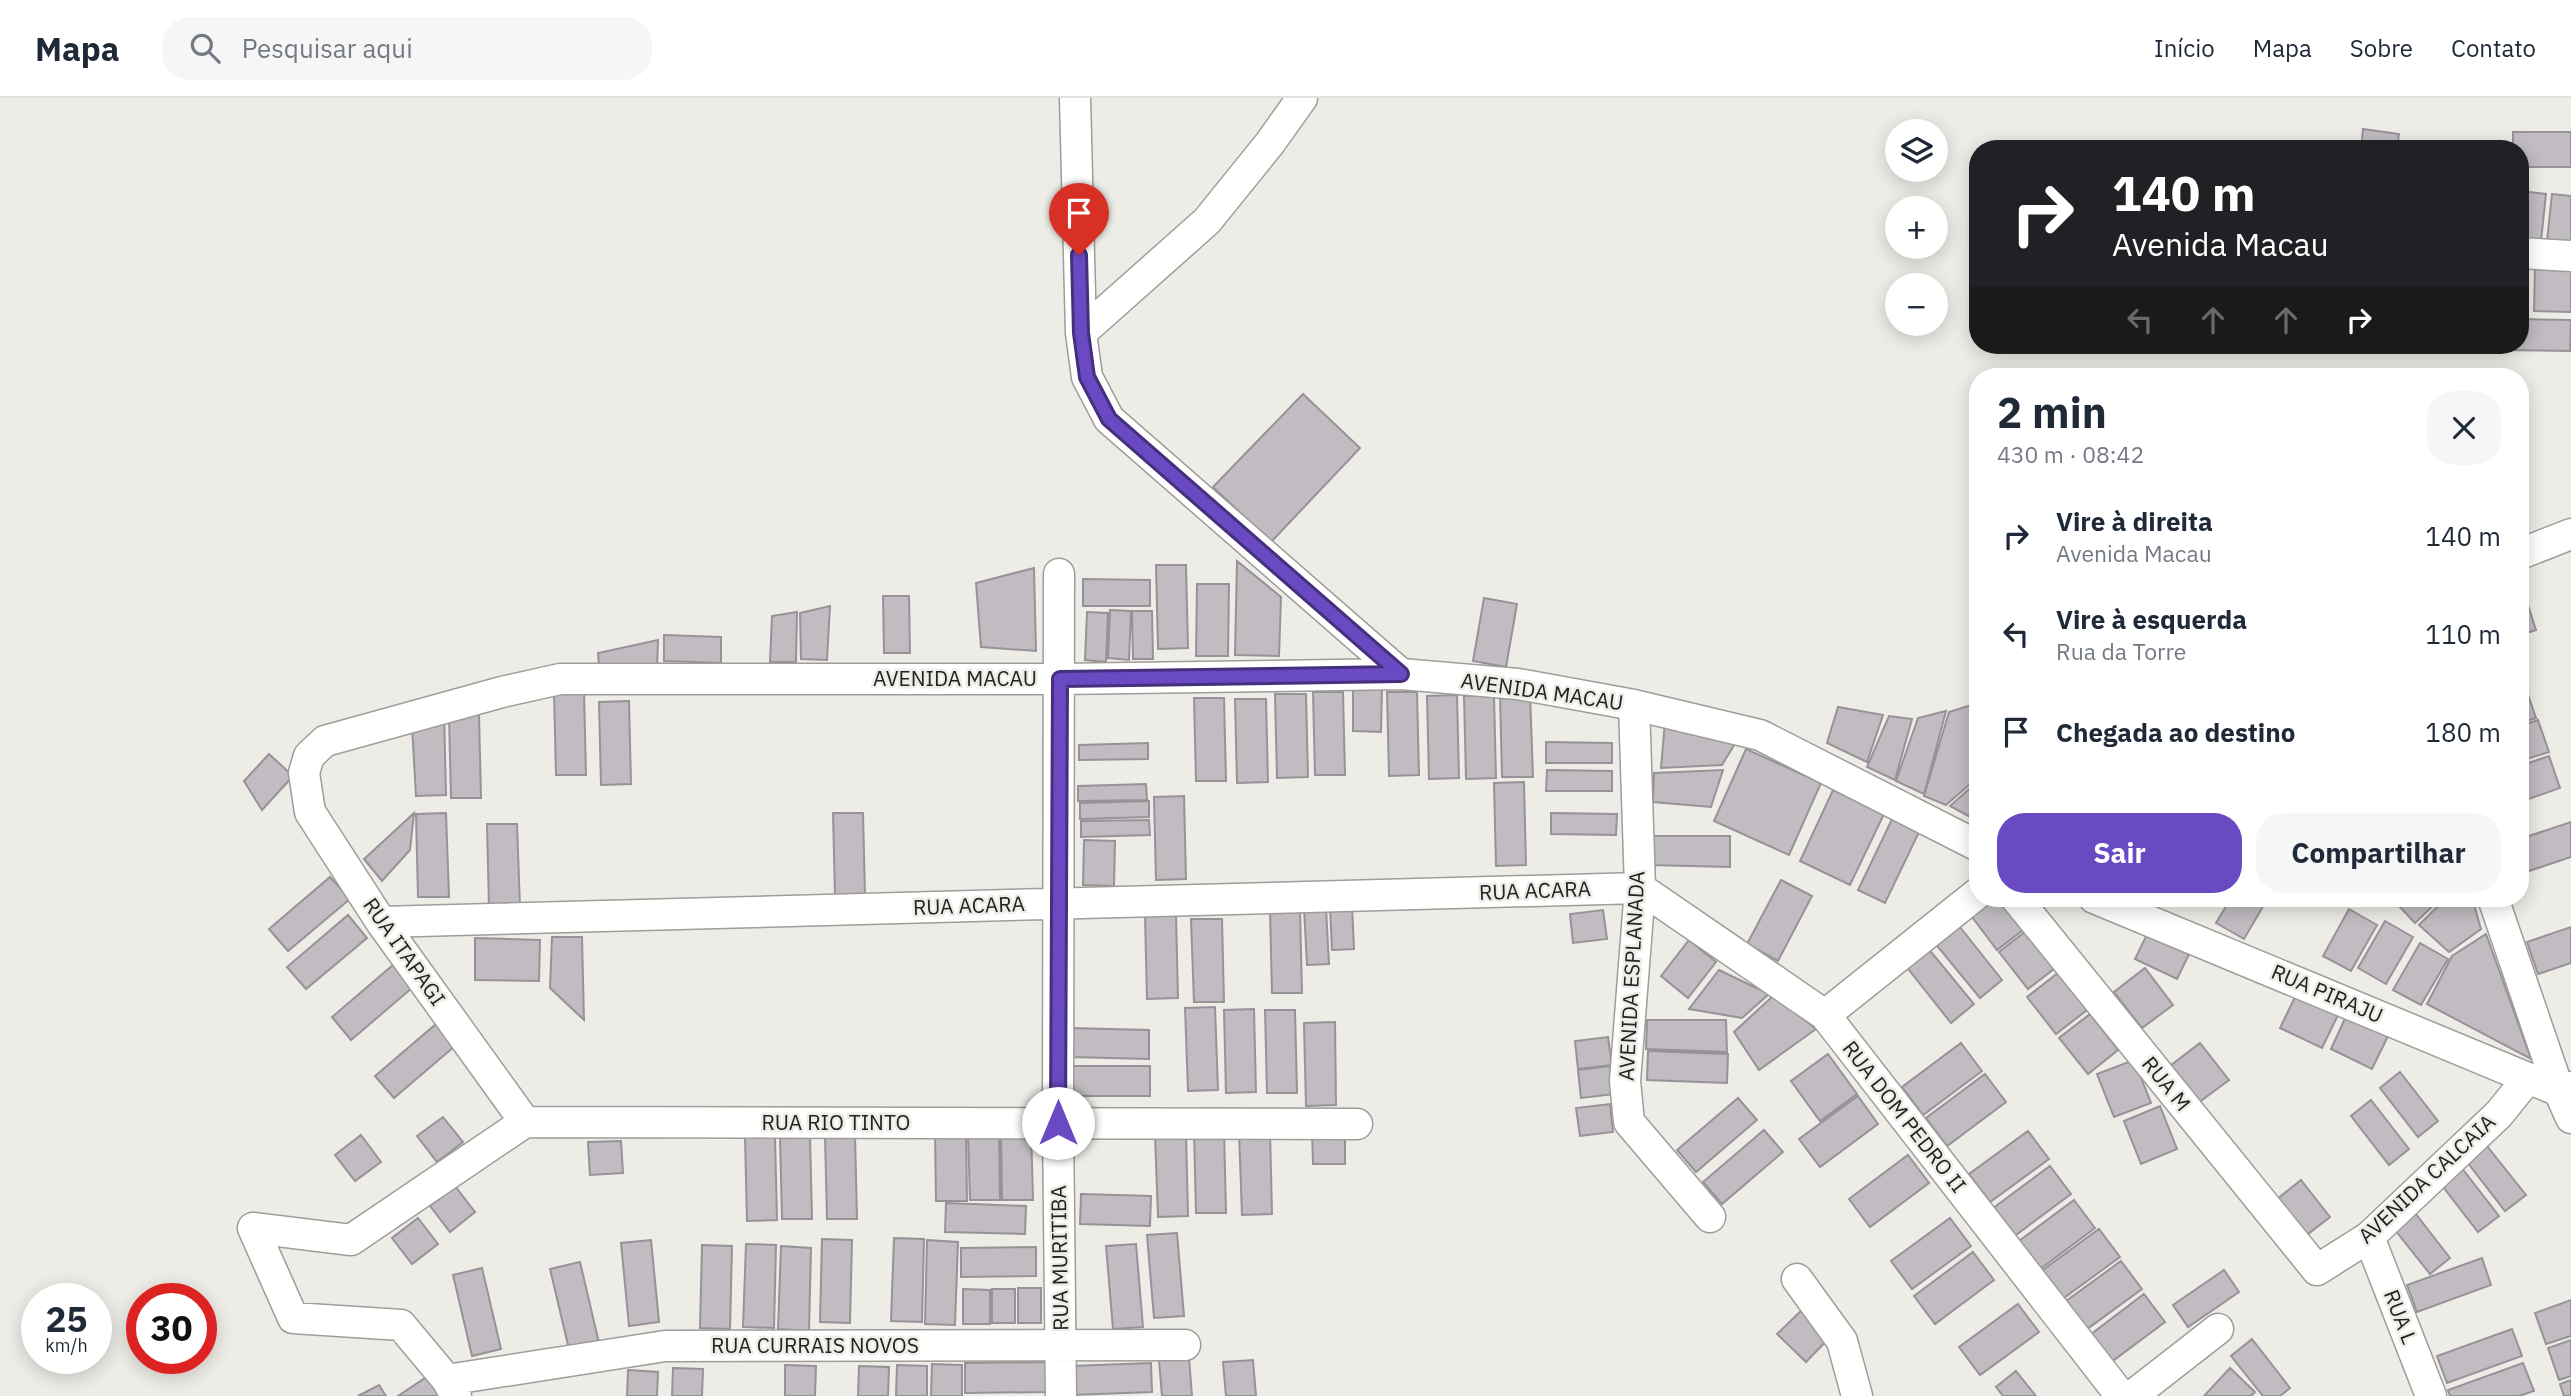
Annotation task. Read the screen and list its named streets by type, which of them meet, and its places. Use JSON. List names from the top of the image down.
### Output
{
  "streets": {
    "street": [
      "AVENIDA MACAU",
      "RUA ACARA",
      "RUA ITAPAGI",
      "AVENIDA ESPLANADA",
      "RUA PIRAJU",
      "RUA M",
      "RUA DOM PEDRO II",
      "RUA RIO TINTO",
      "AVENIDA CALCAIA",
      "RUA MURITIBA",
      "RUA L",
      "RUA CURRAIS NOVOS"
    ]
  },
  "crossings": [
    ["AVENIDA MACAU", "RUA ITAPAGI"],
    ["AVENIDA MACAU", "AVENIDA ESPLANADA"],
    ["AVENIDA MACAU", "RUA MURITIBA"],
    ["RUA ACARA", "RUA ITAPAGI"],
    ["RUA ACARA", "AVENIDA ESPLANADA"],
    ["RUA ACARA", "RUA DOM PEDRO II"],
    ["RUA ACARA", "RUA MURITIBA"],
    ["RUA ITAPAGI", "RUA RIO TINTO"],
    ["AVENIDA ESPLANADA", "RUA DOM PEDRO II"],
    ["RUA PIRAJU", "AVENIDA CALCAIA"],
    ["RUA M", "AVENIDA CALCAIA"],
    ["RUA RIO TINTO", "RUA MURITIBA"],
    ["AVENIDA CALCAIA", "RUA L"],
    ["RUA MURITIBA", "RUA CURRAIS NOVOS"]
  ],
  "page": {
    "header": "Mapa",
    "search": "Pesquisar aqui",
    "nav": [
      "Início",
      "Mapa",
      "Sobre",
      "Contato"
    ],
    "map_buttons": ["+", "−"],
    "turn": ["140 m", "Avenida Macau"],
    "heading": ["2 min", "430 m · 08:42"],
    "list": [
      {
        "name": "Vire à direita",
        "note": "Avenida Macau",
        "value": "140 m"
      },
      {
        "name": "Vire à esquerda",
        "note": "Rua da Torre",
        "value": "110 m"
      },
      {
        "name": "Chegada ao destino",
        "value": "180 m"
      }
    ],
    "buttons": ["Sair", "Compartilhar"],
    "speed": "25 km/h",
    "limit": "30"
  }
}
